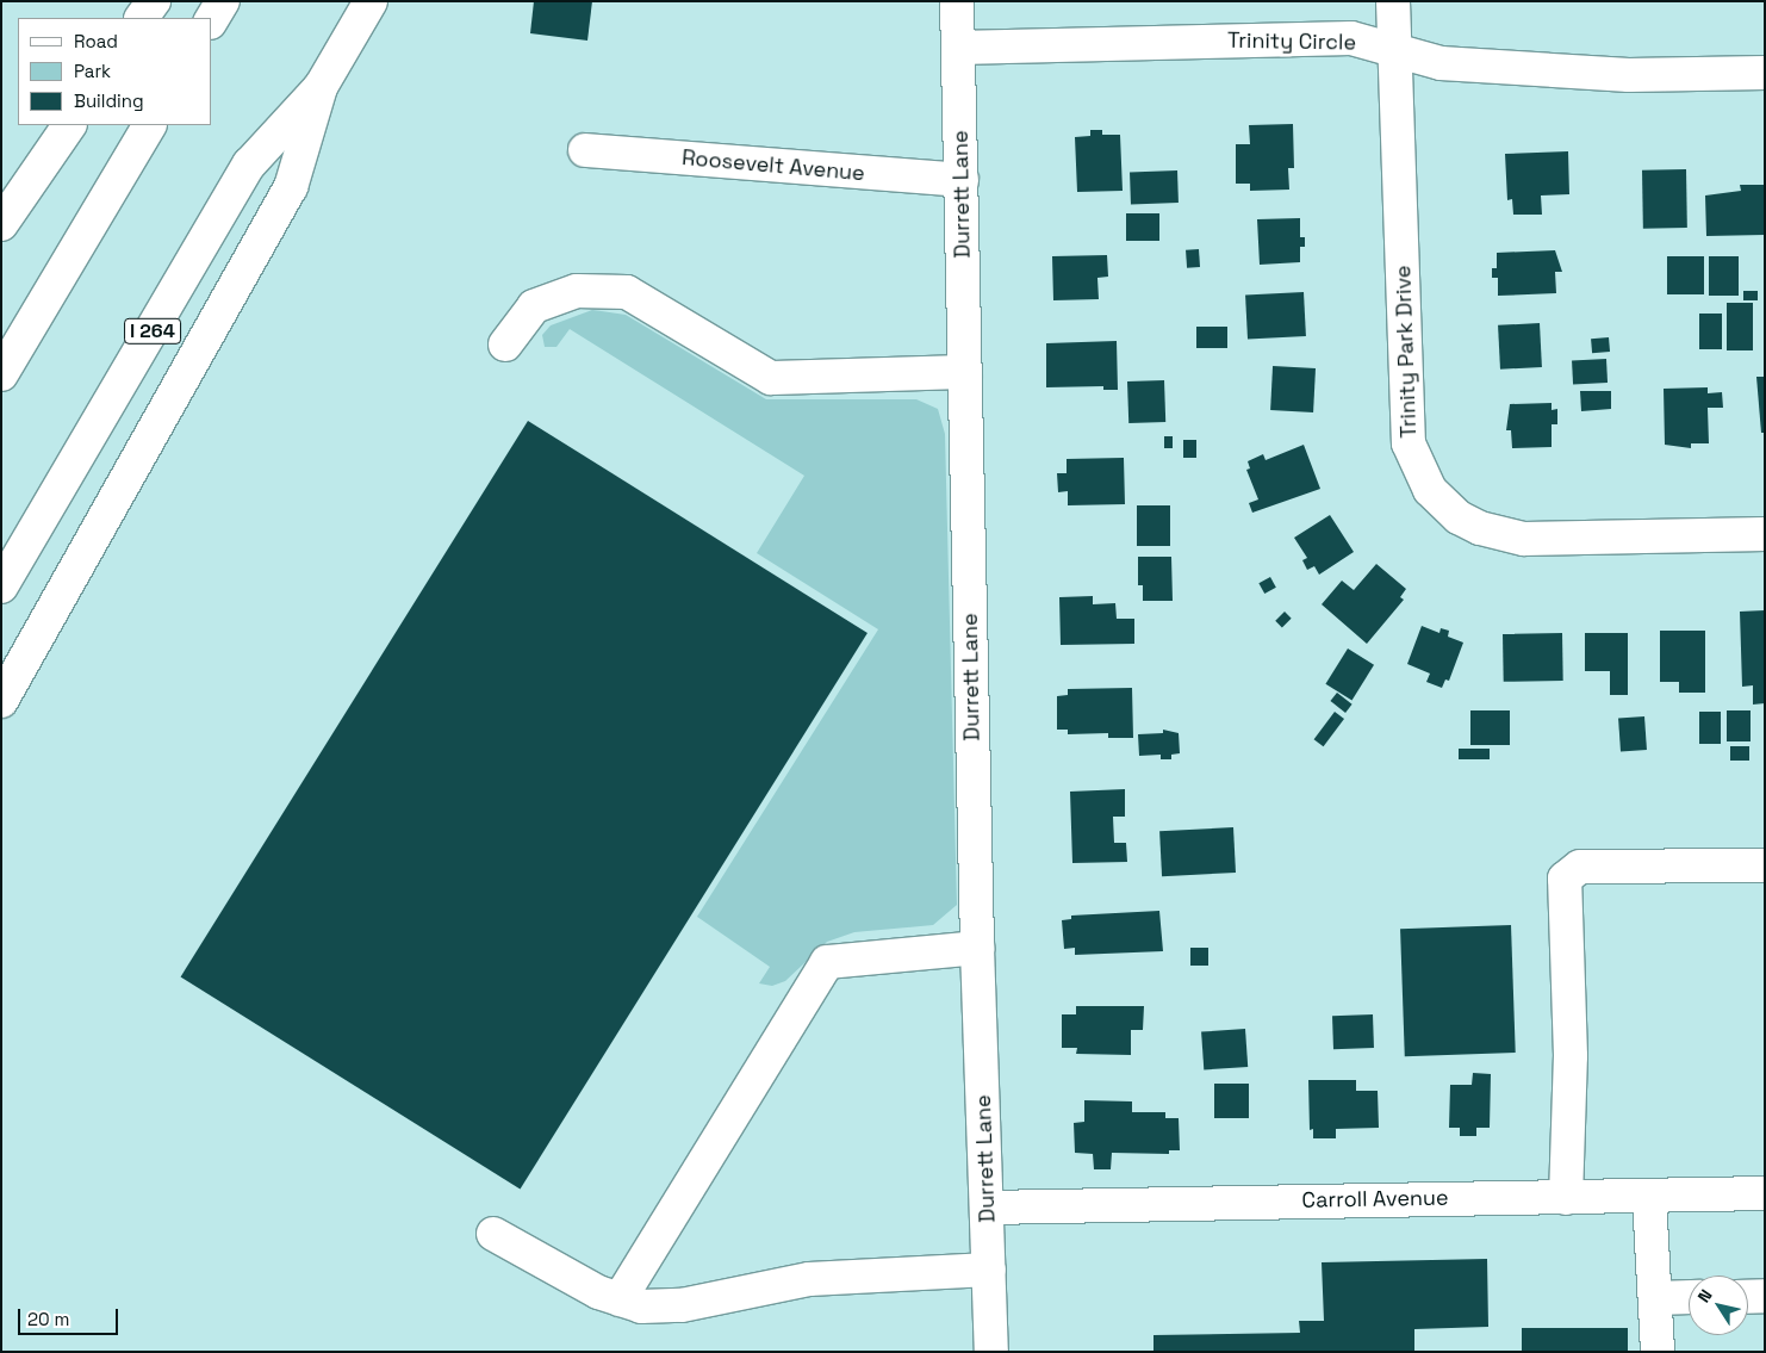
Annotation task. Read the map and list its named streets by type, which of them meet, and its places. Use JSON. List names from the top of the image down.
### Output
{
  "streets": {
    "main road": [
      "Trinity Circle",
      "Roosevelt Avenue",
      "Durrett Lane",
      "I 264",
      "Trinity Park Drive",
      "Carroll Avenue"
    ]
  },
  "crossings": [
    ["Trinity Circle", "Durrett Lane"],
    ["Trinity Circle", "Trinity Park Drive"],
    ["Roosevelt Avenue", "Durrett Lane"],
    ["Durrett Lane", "Carroll Avenue"]
  ],
  "legend": ["Road", "Park", "Building"],
  "scale_bar": "20 m",
  "north": "top left"
}
